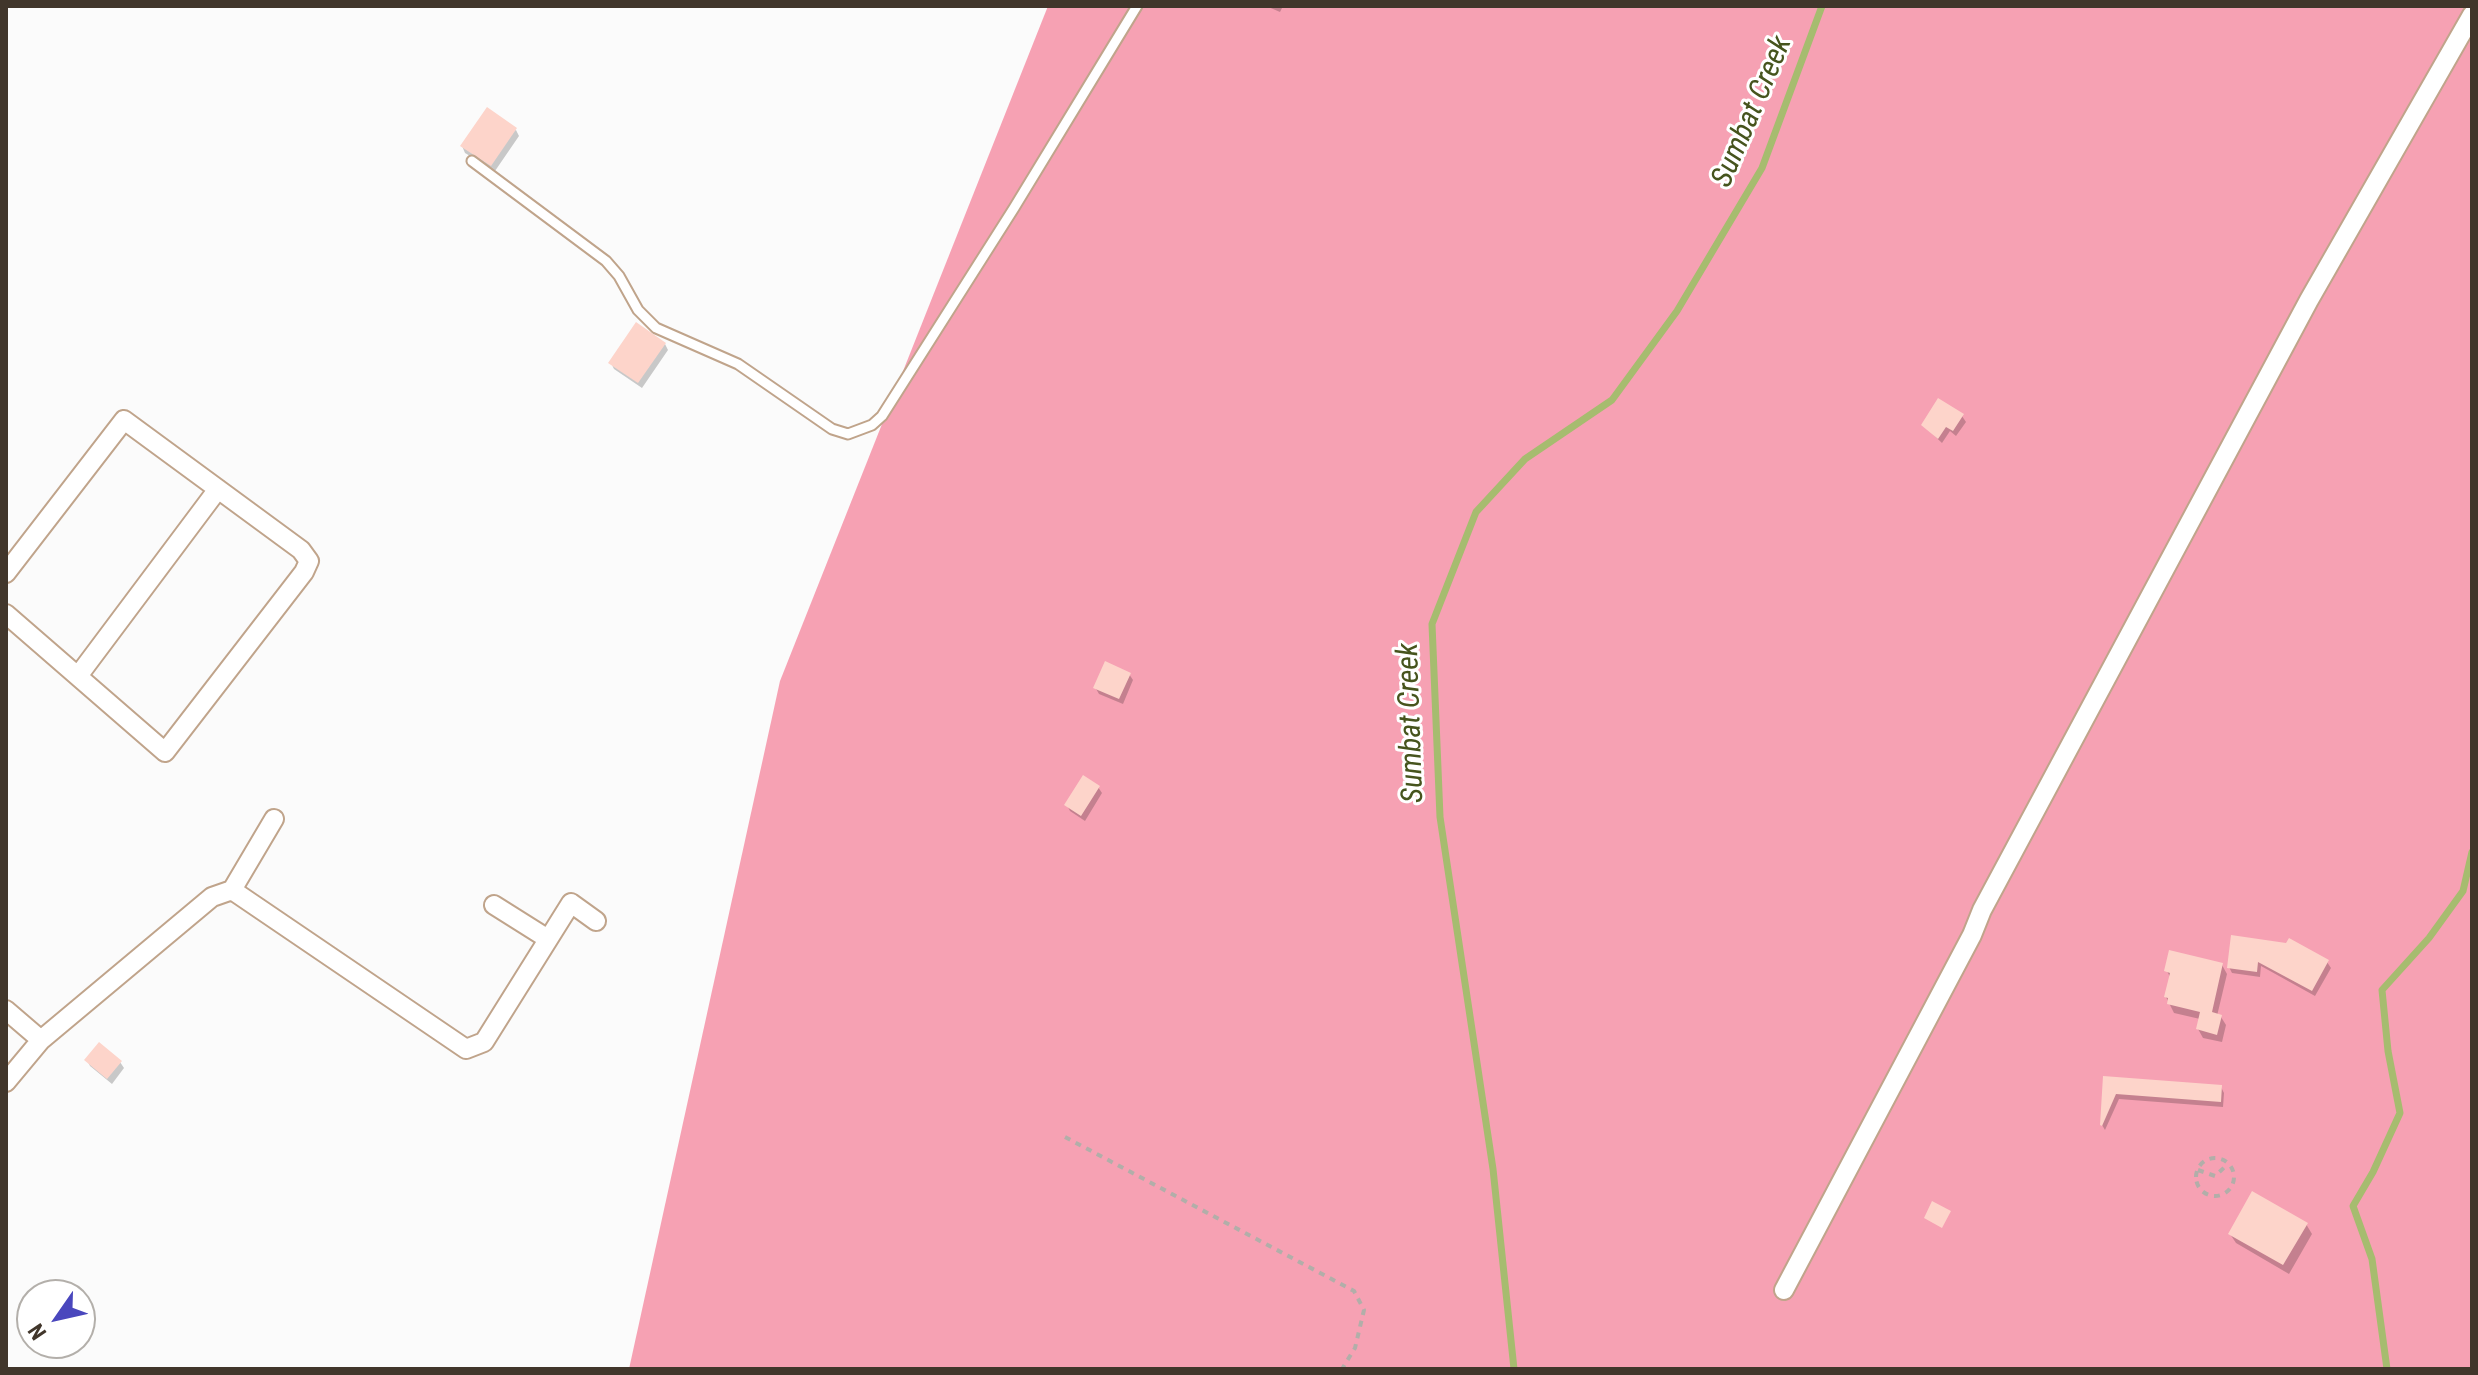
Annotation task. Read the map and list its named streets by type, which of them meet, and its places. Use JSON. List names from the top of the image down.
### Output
{
  "water": ["Sumbat Creek"],
  "north": "bottom left"
}
